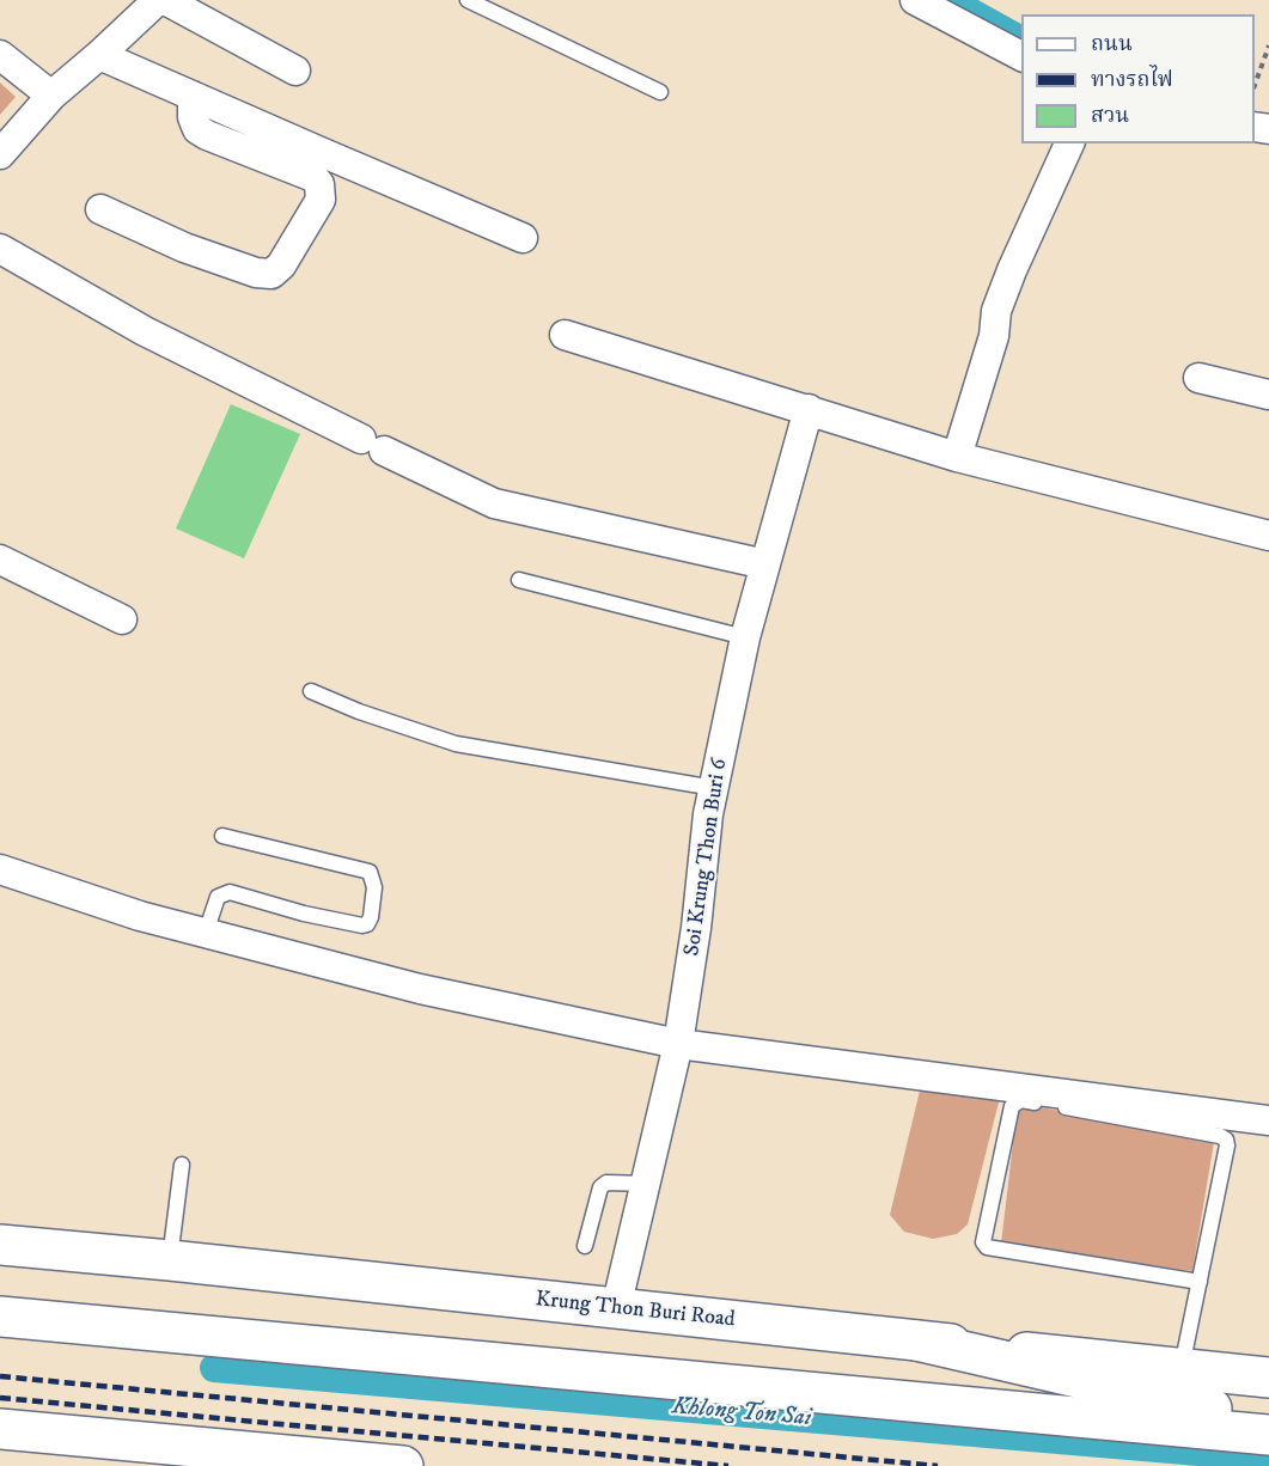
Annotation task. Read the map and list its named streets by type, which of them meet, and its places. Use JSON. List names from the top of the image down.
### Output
{
  "streets": {
    "main road": ["Krung Thon Buri Road"],
    "street": ["Soi Krung Thon Buri 6"]
  },
  "crossings": [
    ["Soi Krung Thon Buri 6", "Krung Thon Buri Road"]
  ],
  "water": ["Khlong Ton Sai"],
  "legend": ["ถนน", "ทางรถไฟ", "สวน"]
}
